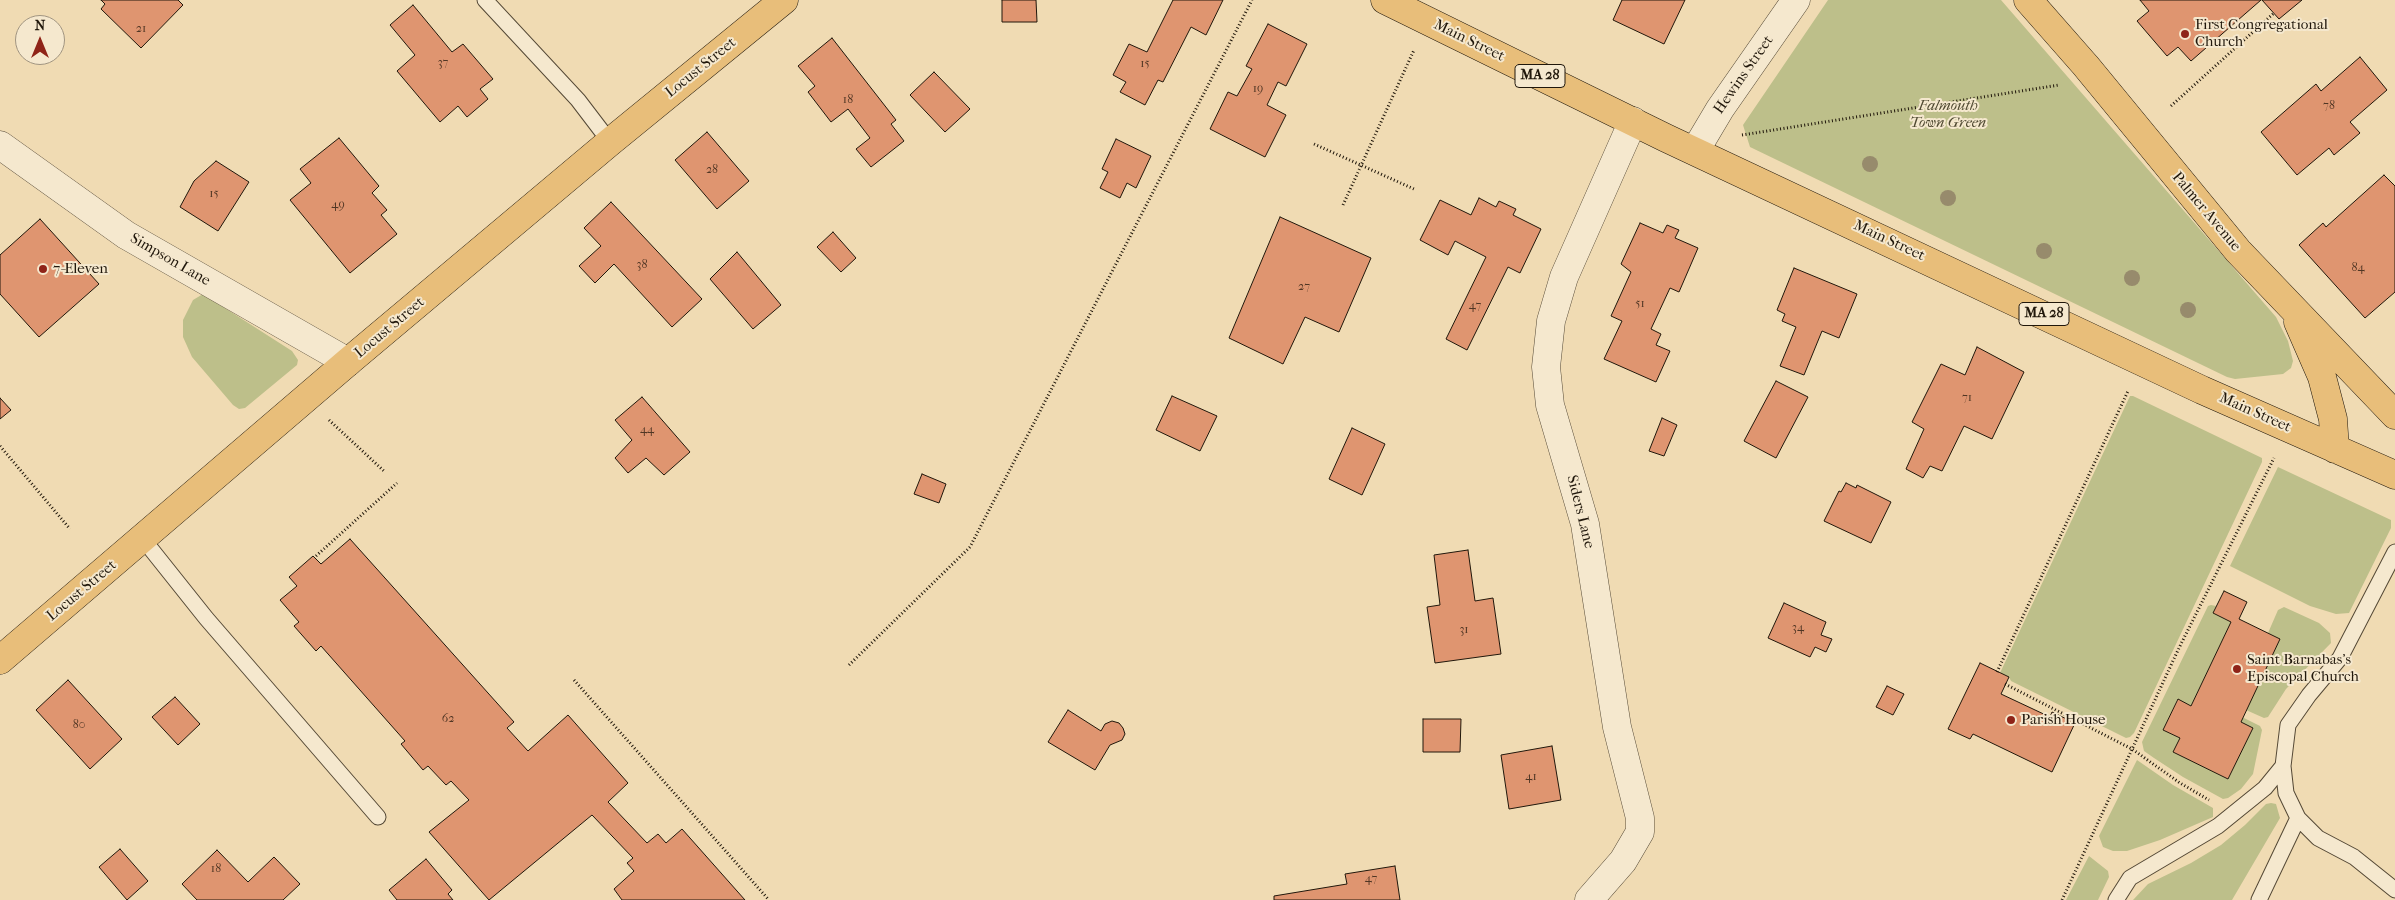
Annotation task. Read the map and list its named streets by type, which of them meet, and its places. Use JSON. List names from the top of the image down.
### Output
{
  "streets": {
    "main road": [
      "Main Street",
      "Locust Street",
      "MA 28",
      "Palmer Avenue"
    ],
    "street": ["Hewins Street", "Simpson Lane", "Siders Lane"]
  },
  "crossings": [
    ["Main Street", "Hewins Street"],
    ["Main Street", "Siders Lane"],
    ["Locust Street", "Simpson Lane"]
  ],
  "parks": ["Falmouth Town Green"],
  "places": [
    "First Congregational Church",
    "7-Eleven",
    "Saint Barnabas's Episcopal Church",
    "Parish House"
  ],
  "house_numbers": [
    "21",
    "37",
    "15",
    "19",
    "18",
    "78",
    "28",
    "15",
    "49",
    "38",
    "84",
    "27",
    "51",
    "47",
    "71",
    "44",
    "34",
    "31",
    "62",
    "80",
    "41",
    "18",
    "47"
  ],
  "north": "top"
}
